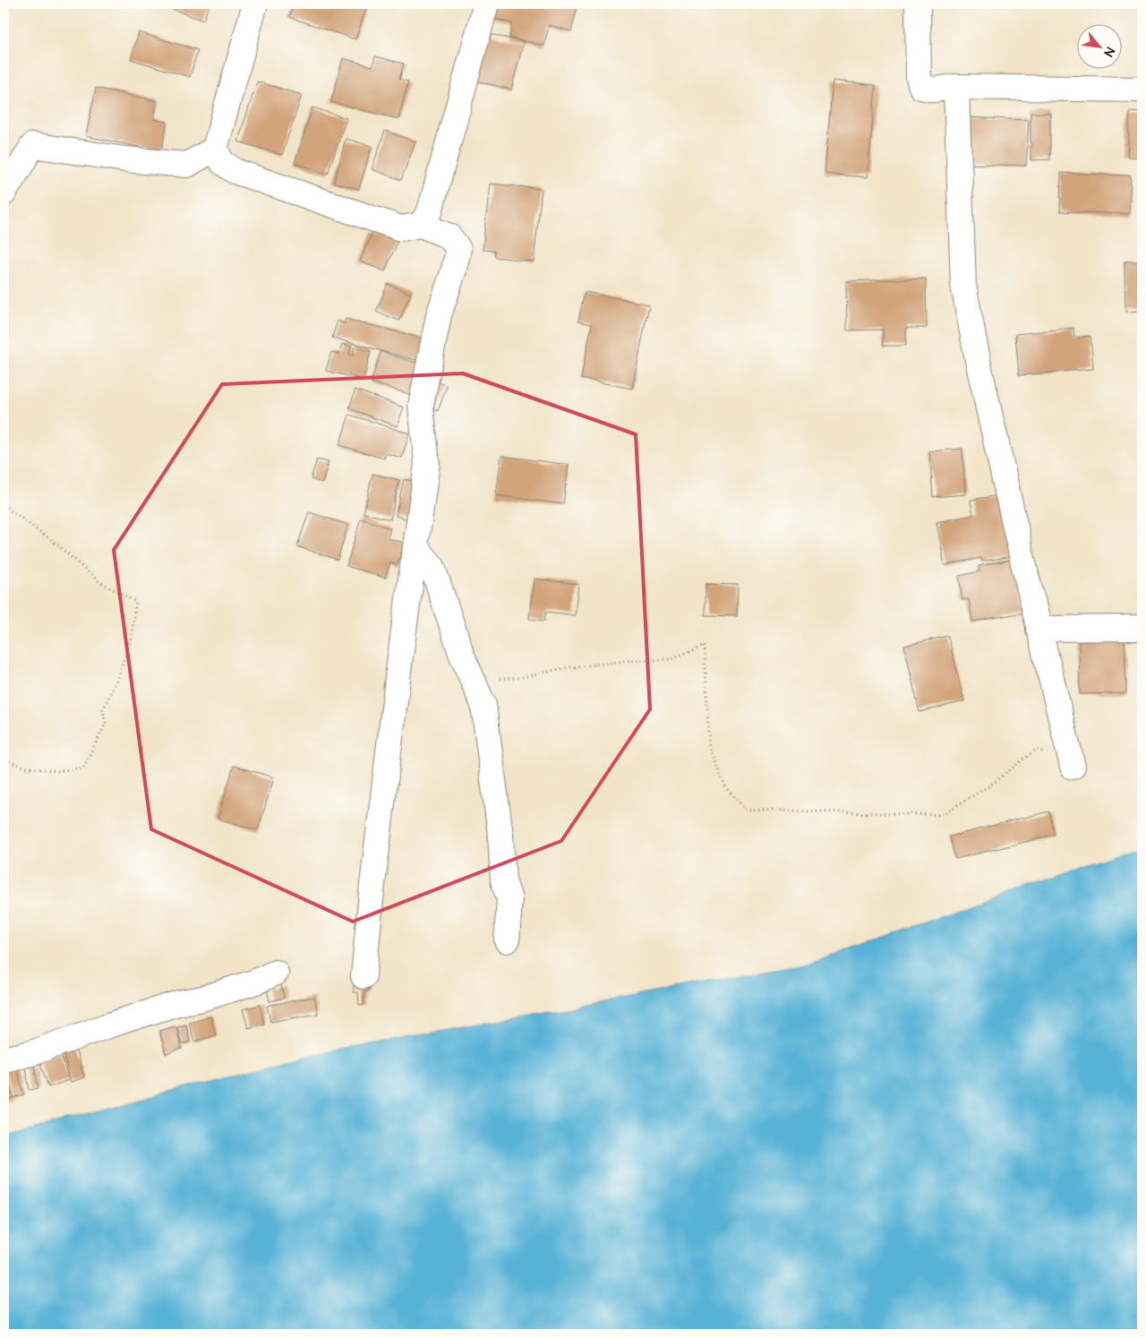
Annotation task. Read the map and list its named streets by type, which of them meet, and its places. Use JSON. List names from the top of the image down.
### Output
{
  "north": "bottom right"
}
